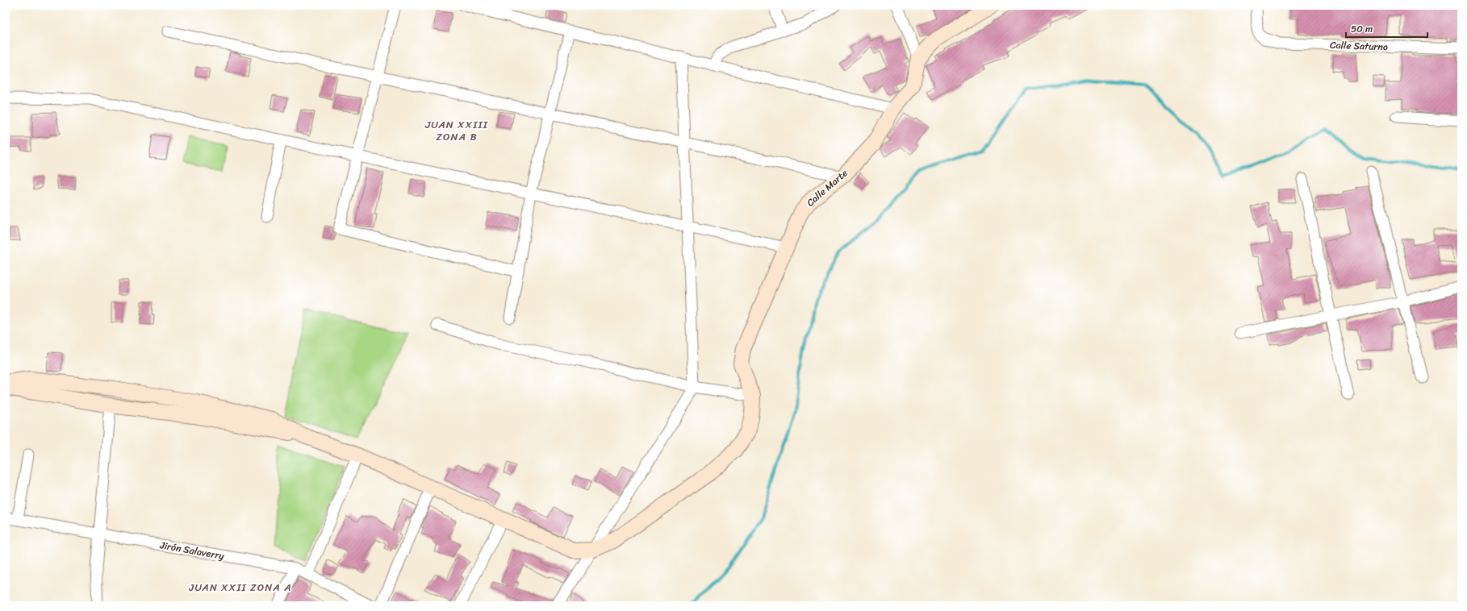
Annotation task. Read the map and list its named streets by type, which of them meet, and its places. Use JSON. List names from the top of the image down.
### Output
{
  "streets": {
    "street": ["Calle Saturno", "Calle Marte", "Jirón Salaverry"]
  },
  "districts": ["JUAN XXIII ZONA B", "JUAN XXII ZONA A"],
  "scale_bar": "50 m"
}
